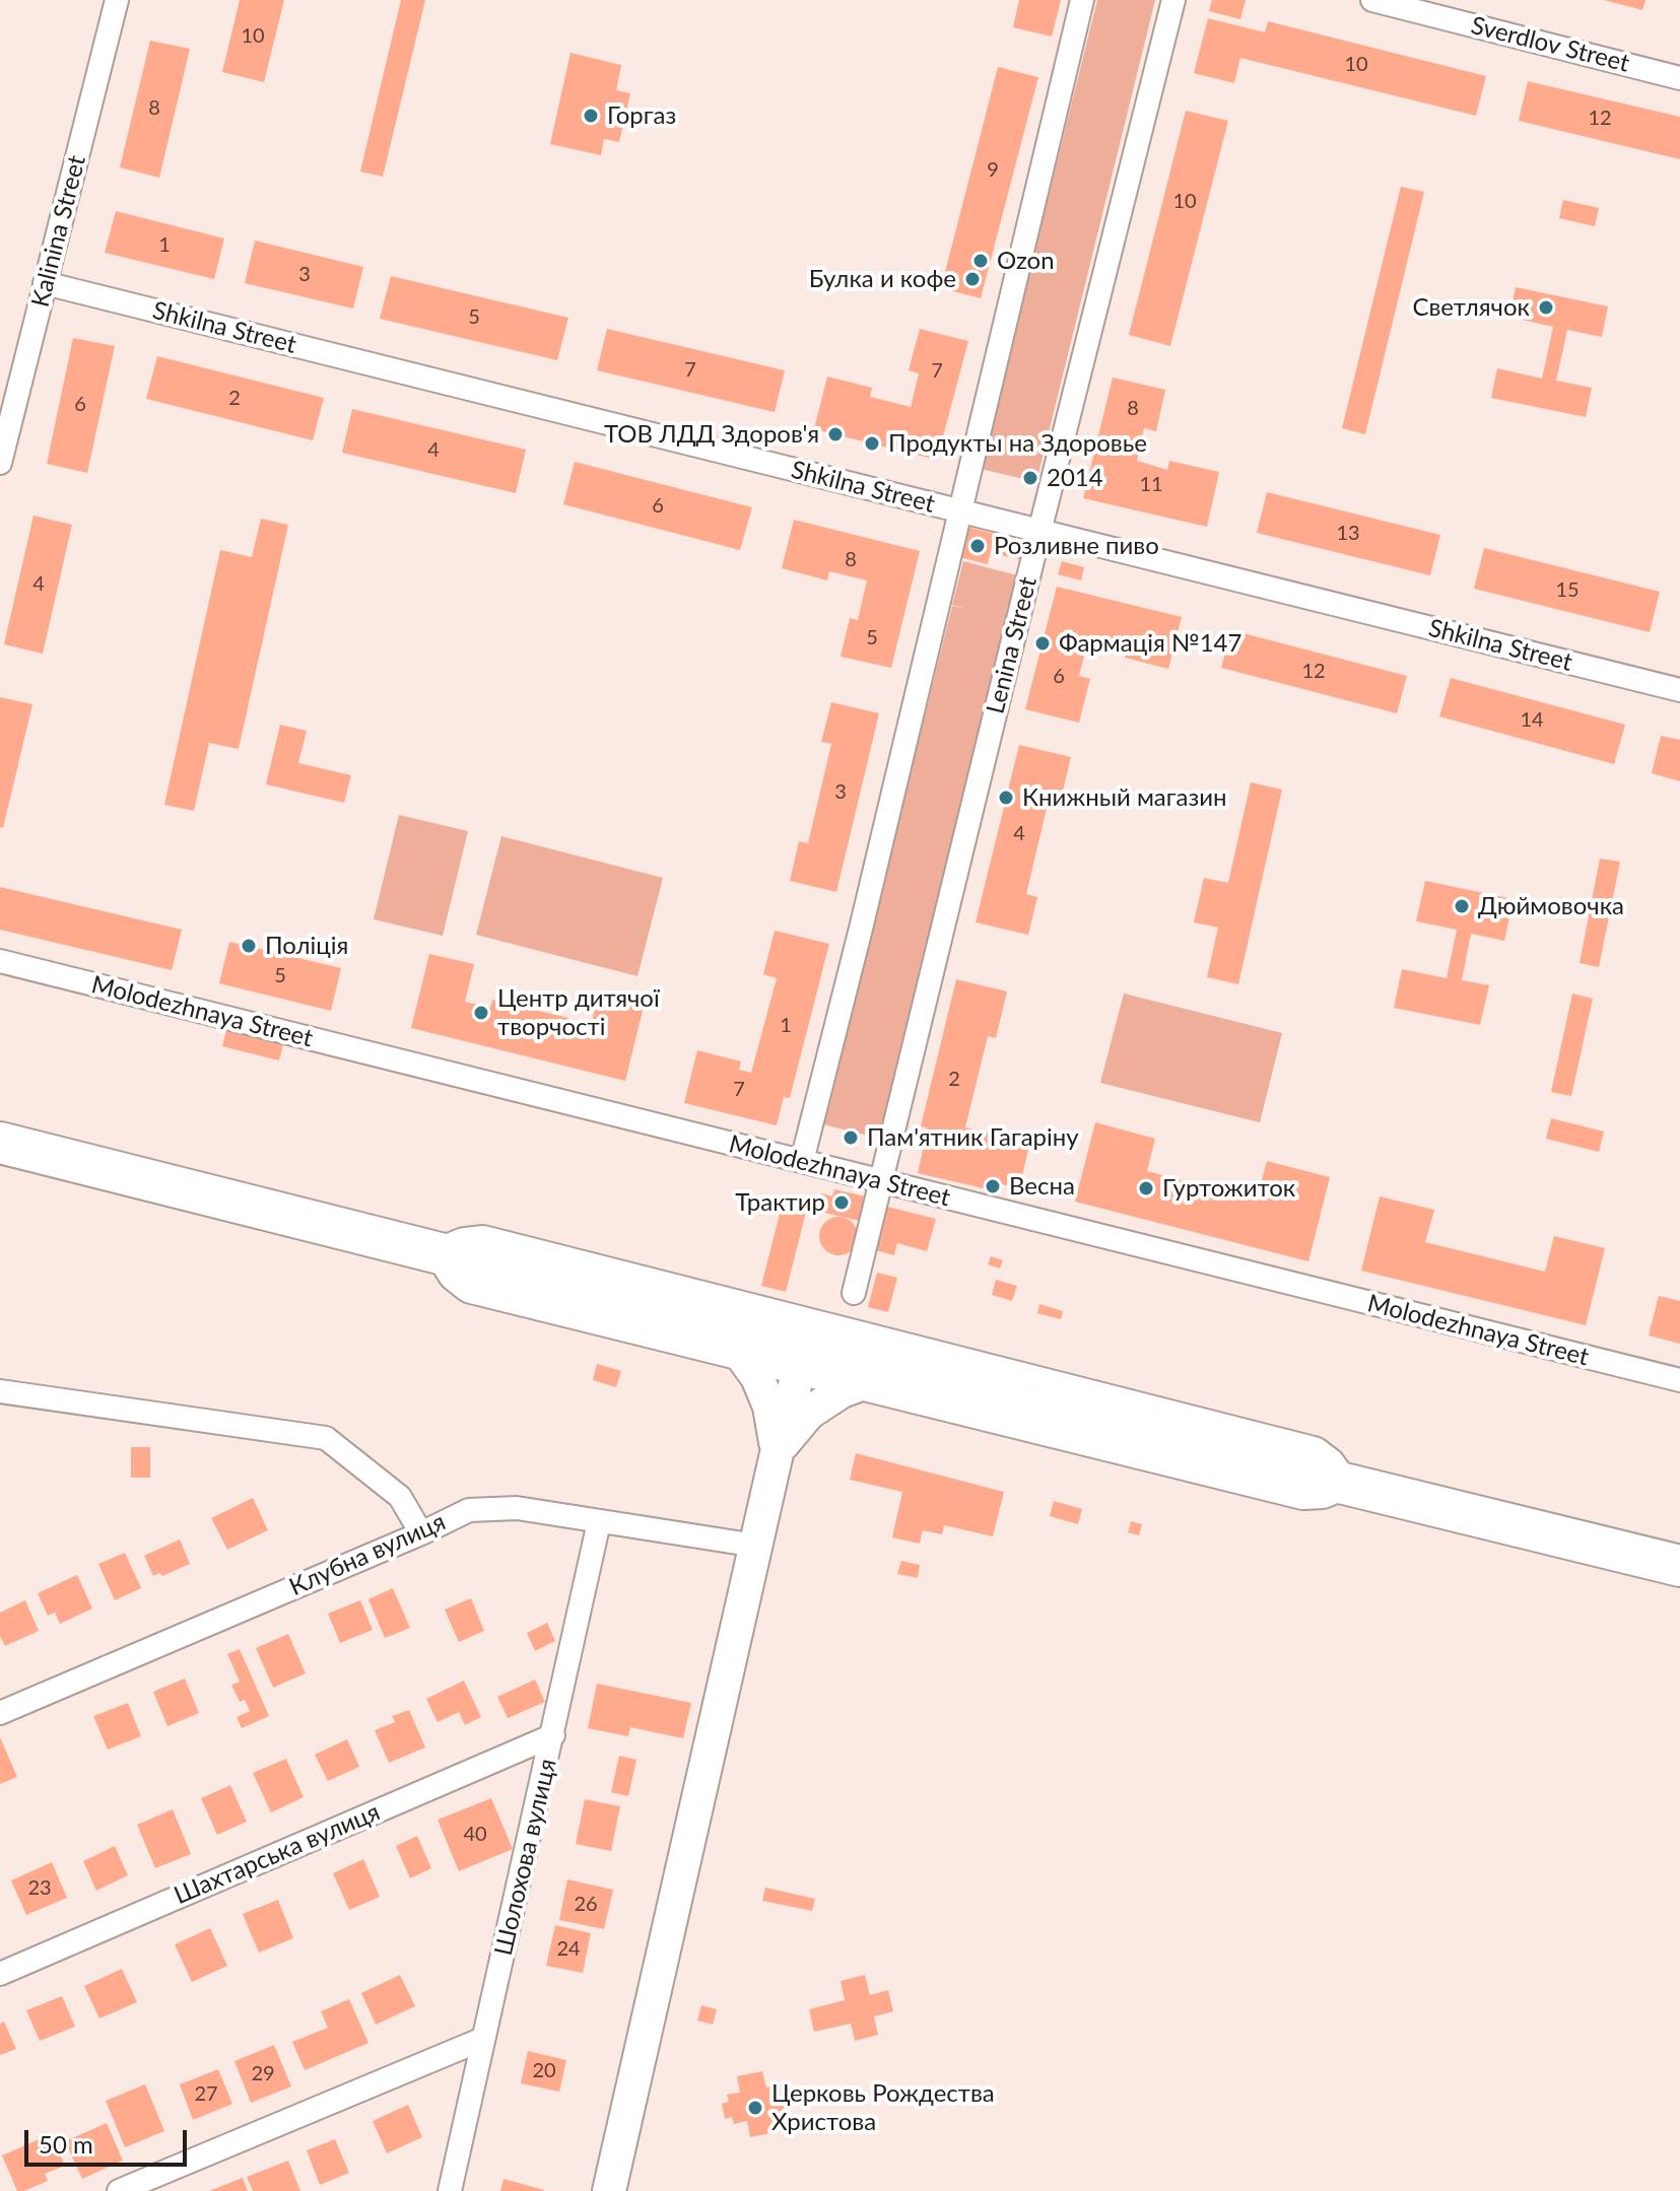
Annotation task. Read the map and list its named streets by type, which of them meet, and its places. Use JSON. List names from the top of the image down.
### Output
{
  "streets": {
    "street": [
      "Sverdlov Street",
      "Kalinina Street",
      "Shkilna Street",
      "Lenina Street",
      "Molodezhnaya Street",
      "Клубна вулиця",
      "Шахтарська вулиця",
      "Шолохова вулиця"
    ]
  },
  "crossings": [
    ["Kalinina Street", "Shkilna Street"],
    ["Shkilna Street", "Lenina Street"],
    ["Lenina Street", "Molodezhnaya Street"],
    ["Клубна вулиця", "Шолохова вулиця"],
    ["Шахтарська вулиця", "Шолохова вулиця"]
  ],
  "places": [
    "Горгаз",
    "Ozon",
    "Булка и кофе",
    "Светлячок",
    "ТОВ ЛДД Здоров'я",
    "Продукты на Здоровье",
    "2014",
    "Розливне пиво",
    "Фармація №147",
    "Книжный магазин",
    "Дюймовочка",
    "Поліція",
    "Центр дитячої творчості",
    "Пам'ятник Гагаріну",
    "Весна",
    "Гуртожиток",
    "Трактир",
    "Церковь Рождества Христова"
  ],
  "house_numbers": [
    "10",
    "10",
    "8",
    "12",
    "9",
    "10",
    "1",
    "3",
    "5",
    "7",
    "7",
    "2",
    "6",
    "8",
    "4",
    "11",
    "6",
    "13",
    "8",
    "4",
    "15",
    "5",
    "12",
    "6",
    "14",
    "3",
    "4",
    "5",
    "1",
    "2",
    "7",
    "40",
    "23",
    "26",
    "24",
    "20",
    "29",
    "27"
  ],
  "scale_bar": "50 m"
}
